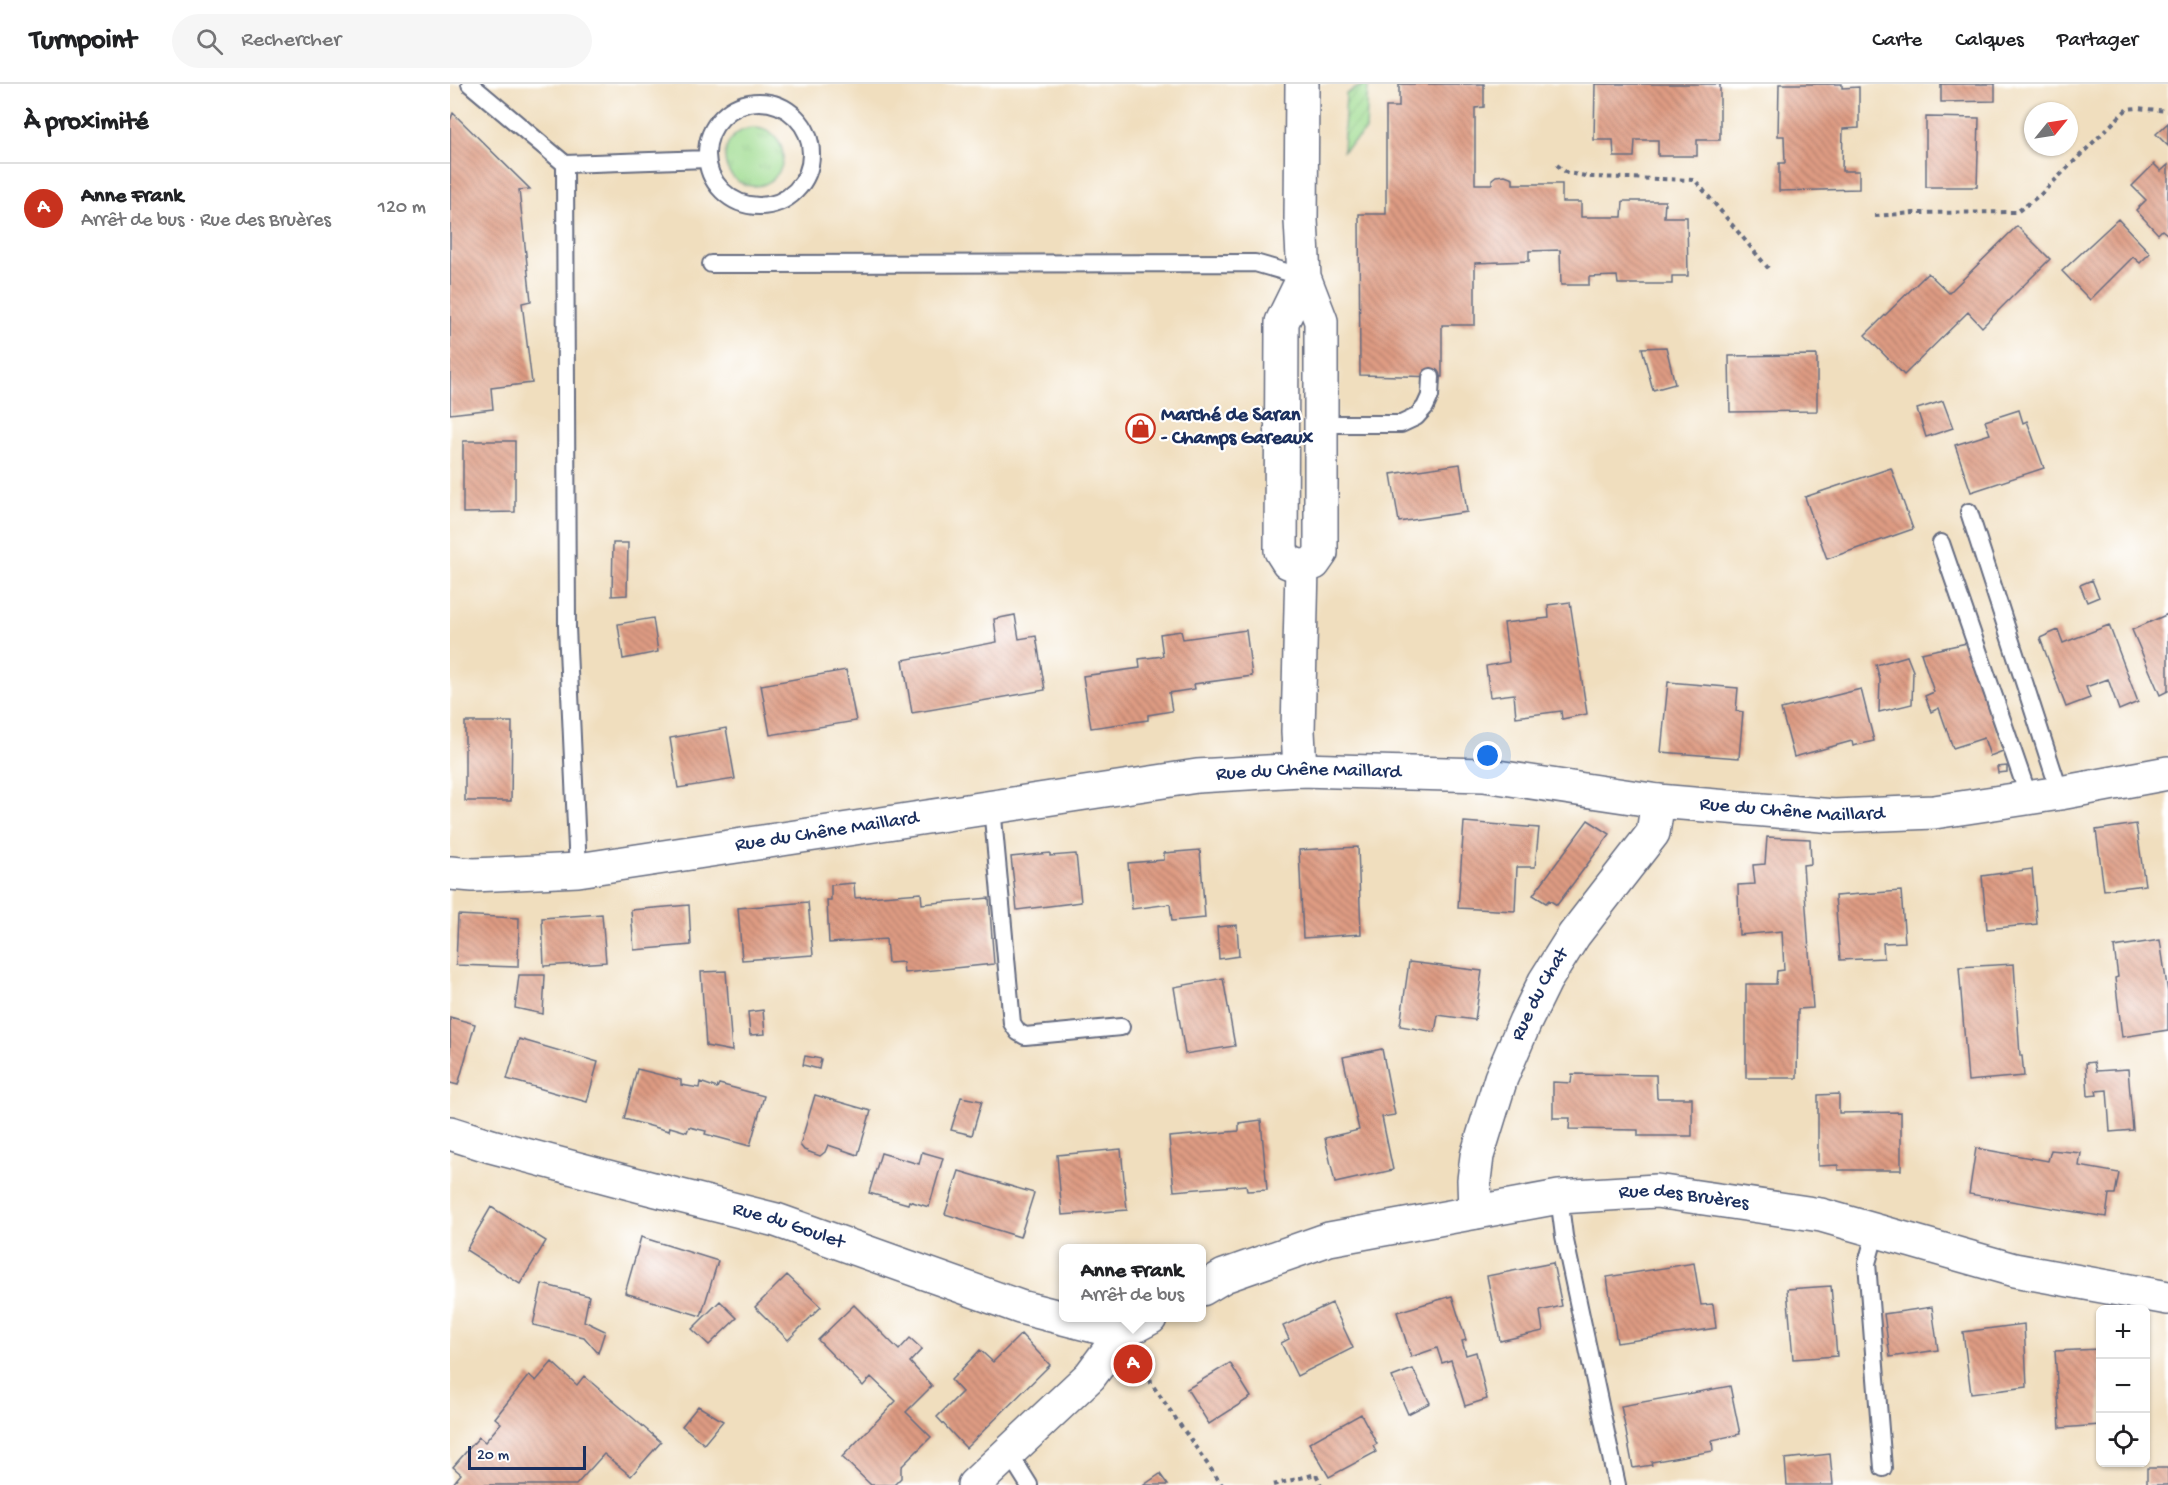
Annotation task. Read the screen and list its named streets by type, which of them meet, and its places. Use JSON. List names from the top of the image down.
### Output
{
  "streets": {
    "street": [
      "Rue du Chêne Maillard",
      "Rue du Chat",
      "Rue des Bruères",
      "Rue du Goulet"
    ]
  },
  "crossings": [
    ["Rue du Chêne Maillard", "Rue du Chat"],
    ["Rue du Chat", "Rue des Bruères"]
  ],
  "places": {
    "shop": ["Marché de Saran - Champs Gareaux"]
  },
  "scale_bar": "20 m",
  "north": "top right",
  "page": {
    "header": "Turnpoint",
    "search": "Rechercher",
    "nav": ["Carte", "Calques", "Partager"],
    "heading": "À proximité",
    "list": [
      {
        "mark": "A",
        "name": "Anne Frank",
        "note": "Arrêt de bus · Rue des Bruères",
        "value": "120 m"
      }
    ],
    "popup": ["Anne Frank", "Arrêt de bus"],
    "map_buttons": ["+", "−"],
    "pins": "A",
    "scale": "20 m"
  }
}
